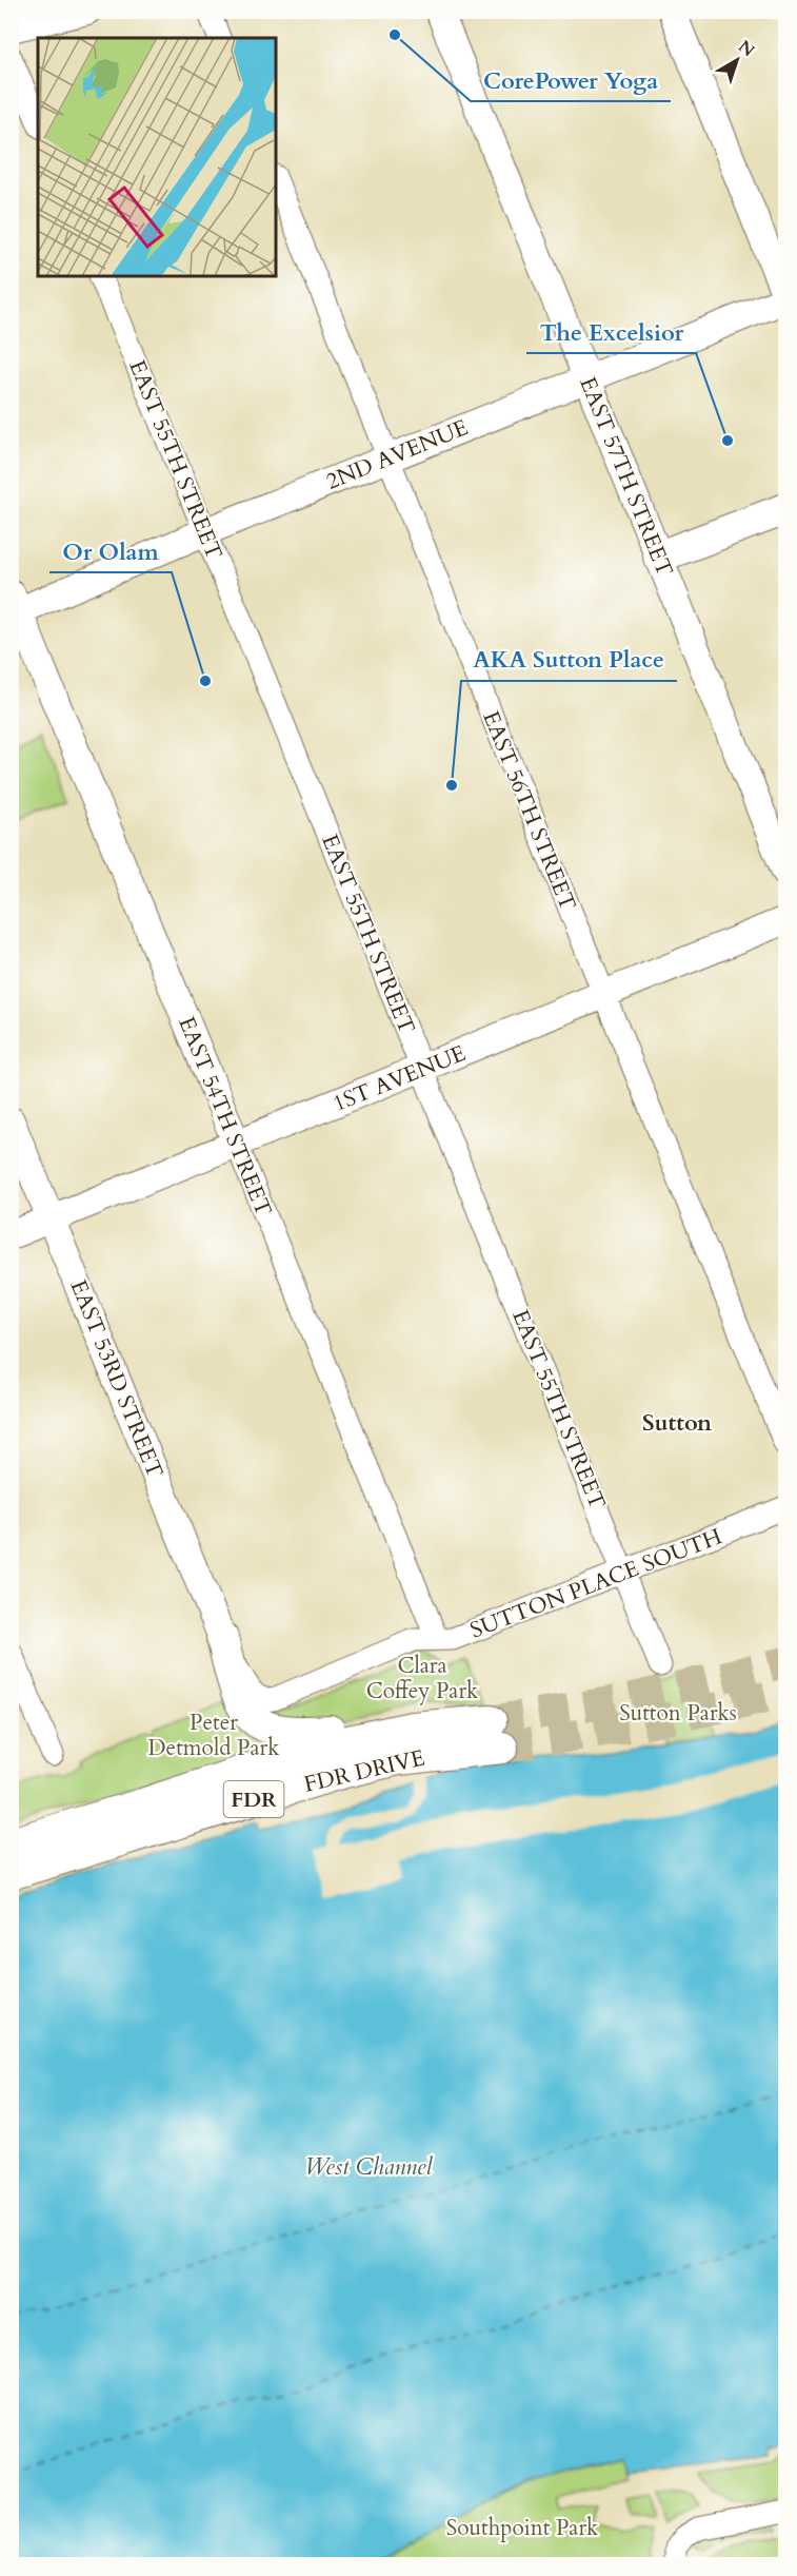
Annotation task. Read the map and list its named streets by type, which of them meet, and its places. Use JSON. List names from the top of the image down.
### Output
{
  "streets": {
    "highway": ["FDR DRIVE", "FDR"],
    "main road": [
      "2ND AVENUE",
      "EAST 57TH STREET",
      "1ST AVENUE",
      "EAST 54TH STREET",
      "EAST 53RD STREET"
    ],
    "street": ["EAST 55TH STREET", "EAST 56TH STREET", "SUTTON PLACE SOUTH"]
  },
  "crossings": [
    ["2ND AVENUE", "EAST 55TH STREET"],
    ["2ND AVENUE", "EAST 57TH STREET"],
    ["2ND AVENUE", "EAST 56TH STREET"],
    ["2ND AVENUE", "EAST 54TH STREET"],
    ["EAST 55TH STREET", "1ST AVENUE"],
    ["EAST 55TH STREET", "SUTTON PLACE SOUTH"],
    ["EAST 56TH STREET", "1ST AVENUE"],
    ["1ST AVENUE", "EAST 54TH STREET"],
    ["1ST AVENUE", "EAST 53RD STREET"],
    ["EAST 54TH STREET", "SUTTON PLACE SOUTH"],
    ["EAST 53RD STREET", "SUTTON PLACE SOUTH"]
  ],
  "districts": ["Sutton"],
  "water": ["West Channel"],
  "parks": [
    "Clara Coffey Park",
    "Sutton Parks",
    "Peter Detmold Park",
    "Southpoint Park"
  ],
  "places": [
    "CorePower Yoga",
    "The Excelsior",
    "Or Olam",
    "AKA Sutton Place"
  ],
  "north": "top right"
}
